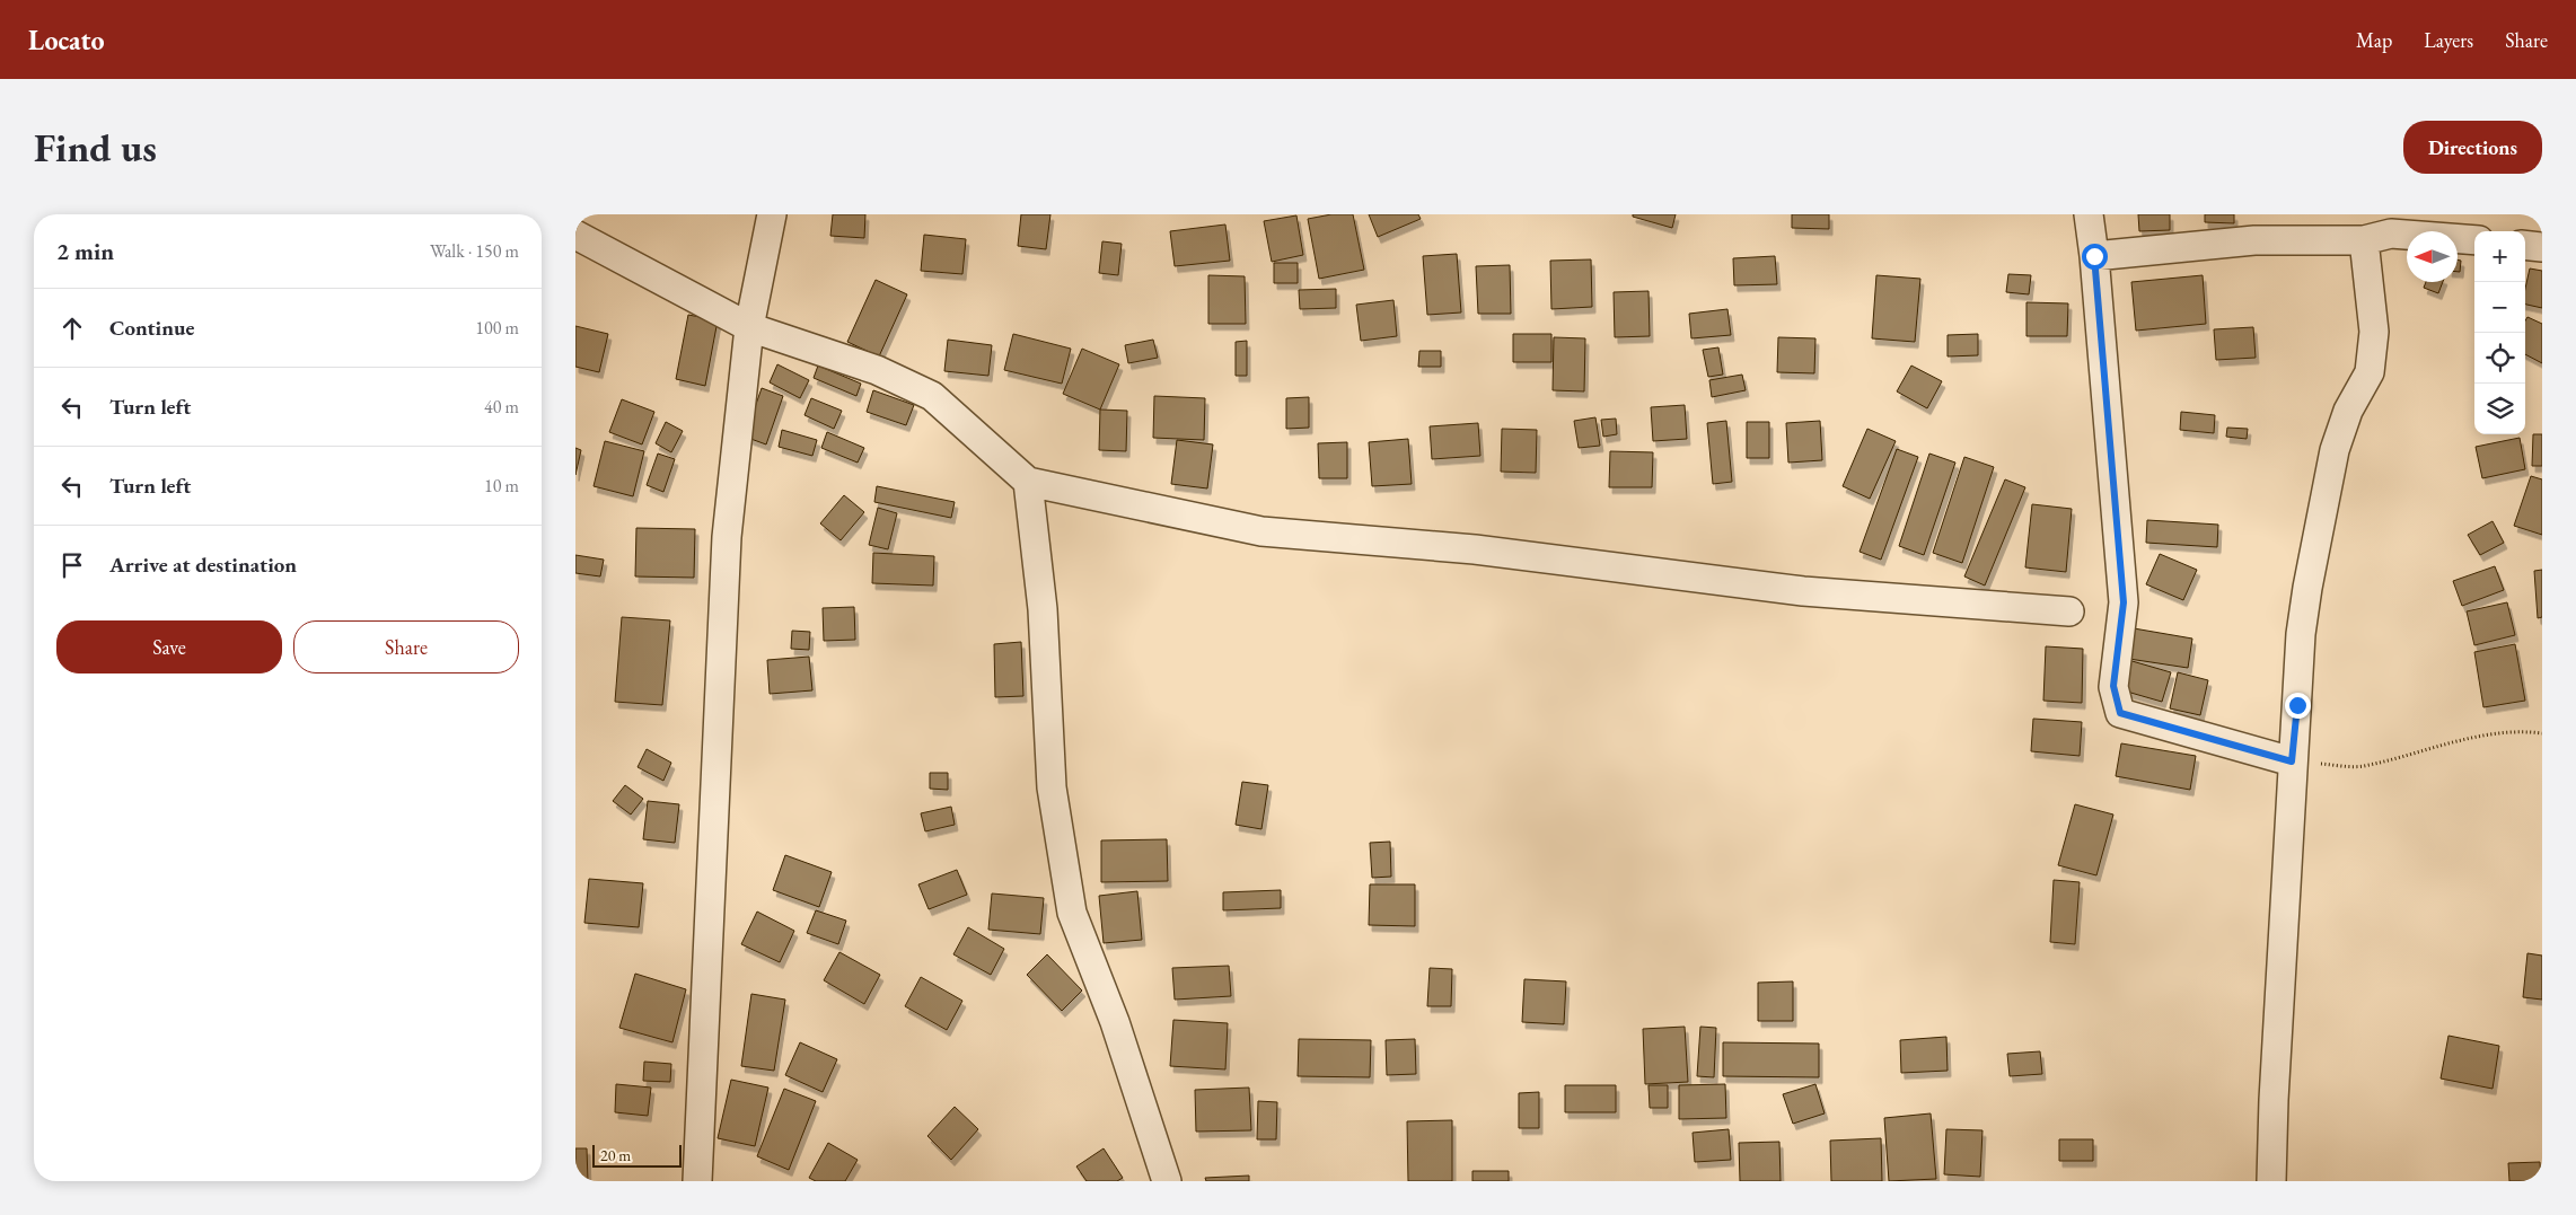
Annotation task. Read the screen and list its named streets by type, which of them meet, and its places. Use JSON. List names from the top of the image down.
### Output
{
  "scale_bar": "20 m",
  "north": "left",
  "page": {
    "header": "Locato",
    "nav": ["Map", "Layers", "Share"],
    "buttons": [
      "Directions",
      ["Save", "Share"]
    ],
    "title": "Find us",
    "heading": ["2 min", "Walk · 150 m"],
    "map_buttons": ["+", "−"],
    "list": [
      ["Continue", "100 m"],
      ["Turn left", "40 m"],
      ["Turn left", "10 m"],
      "Arrive at destination"
    ],
    "scale": "20 m"
  }
}
